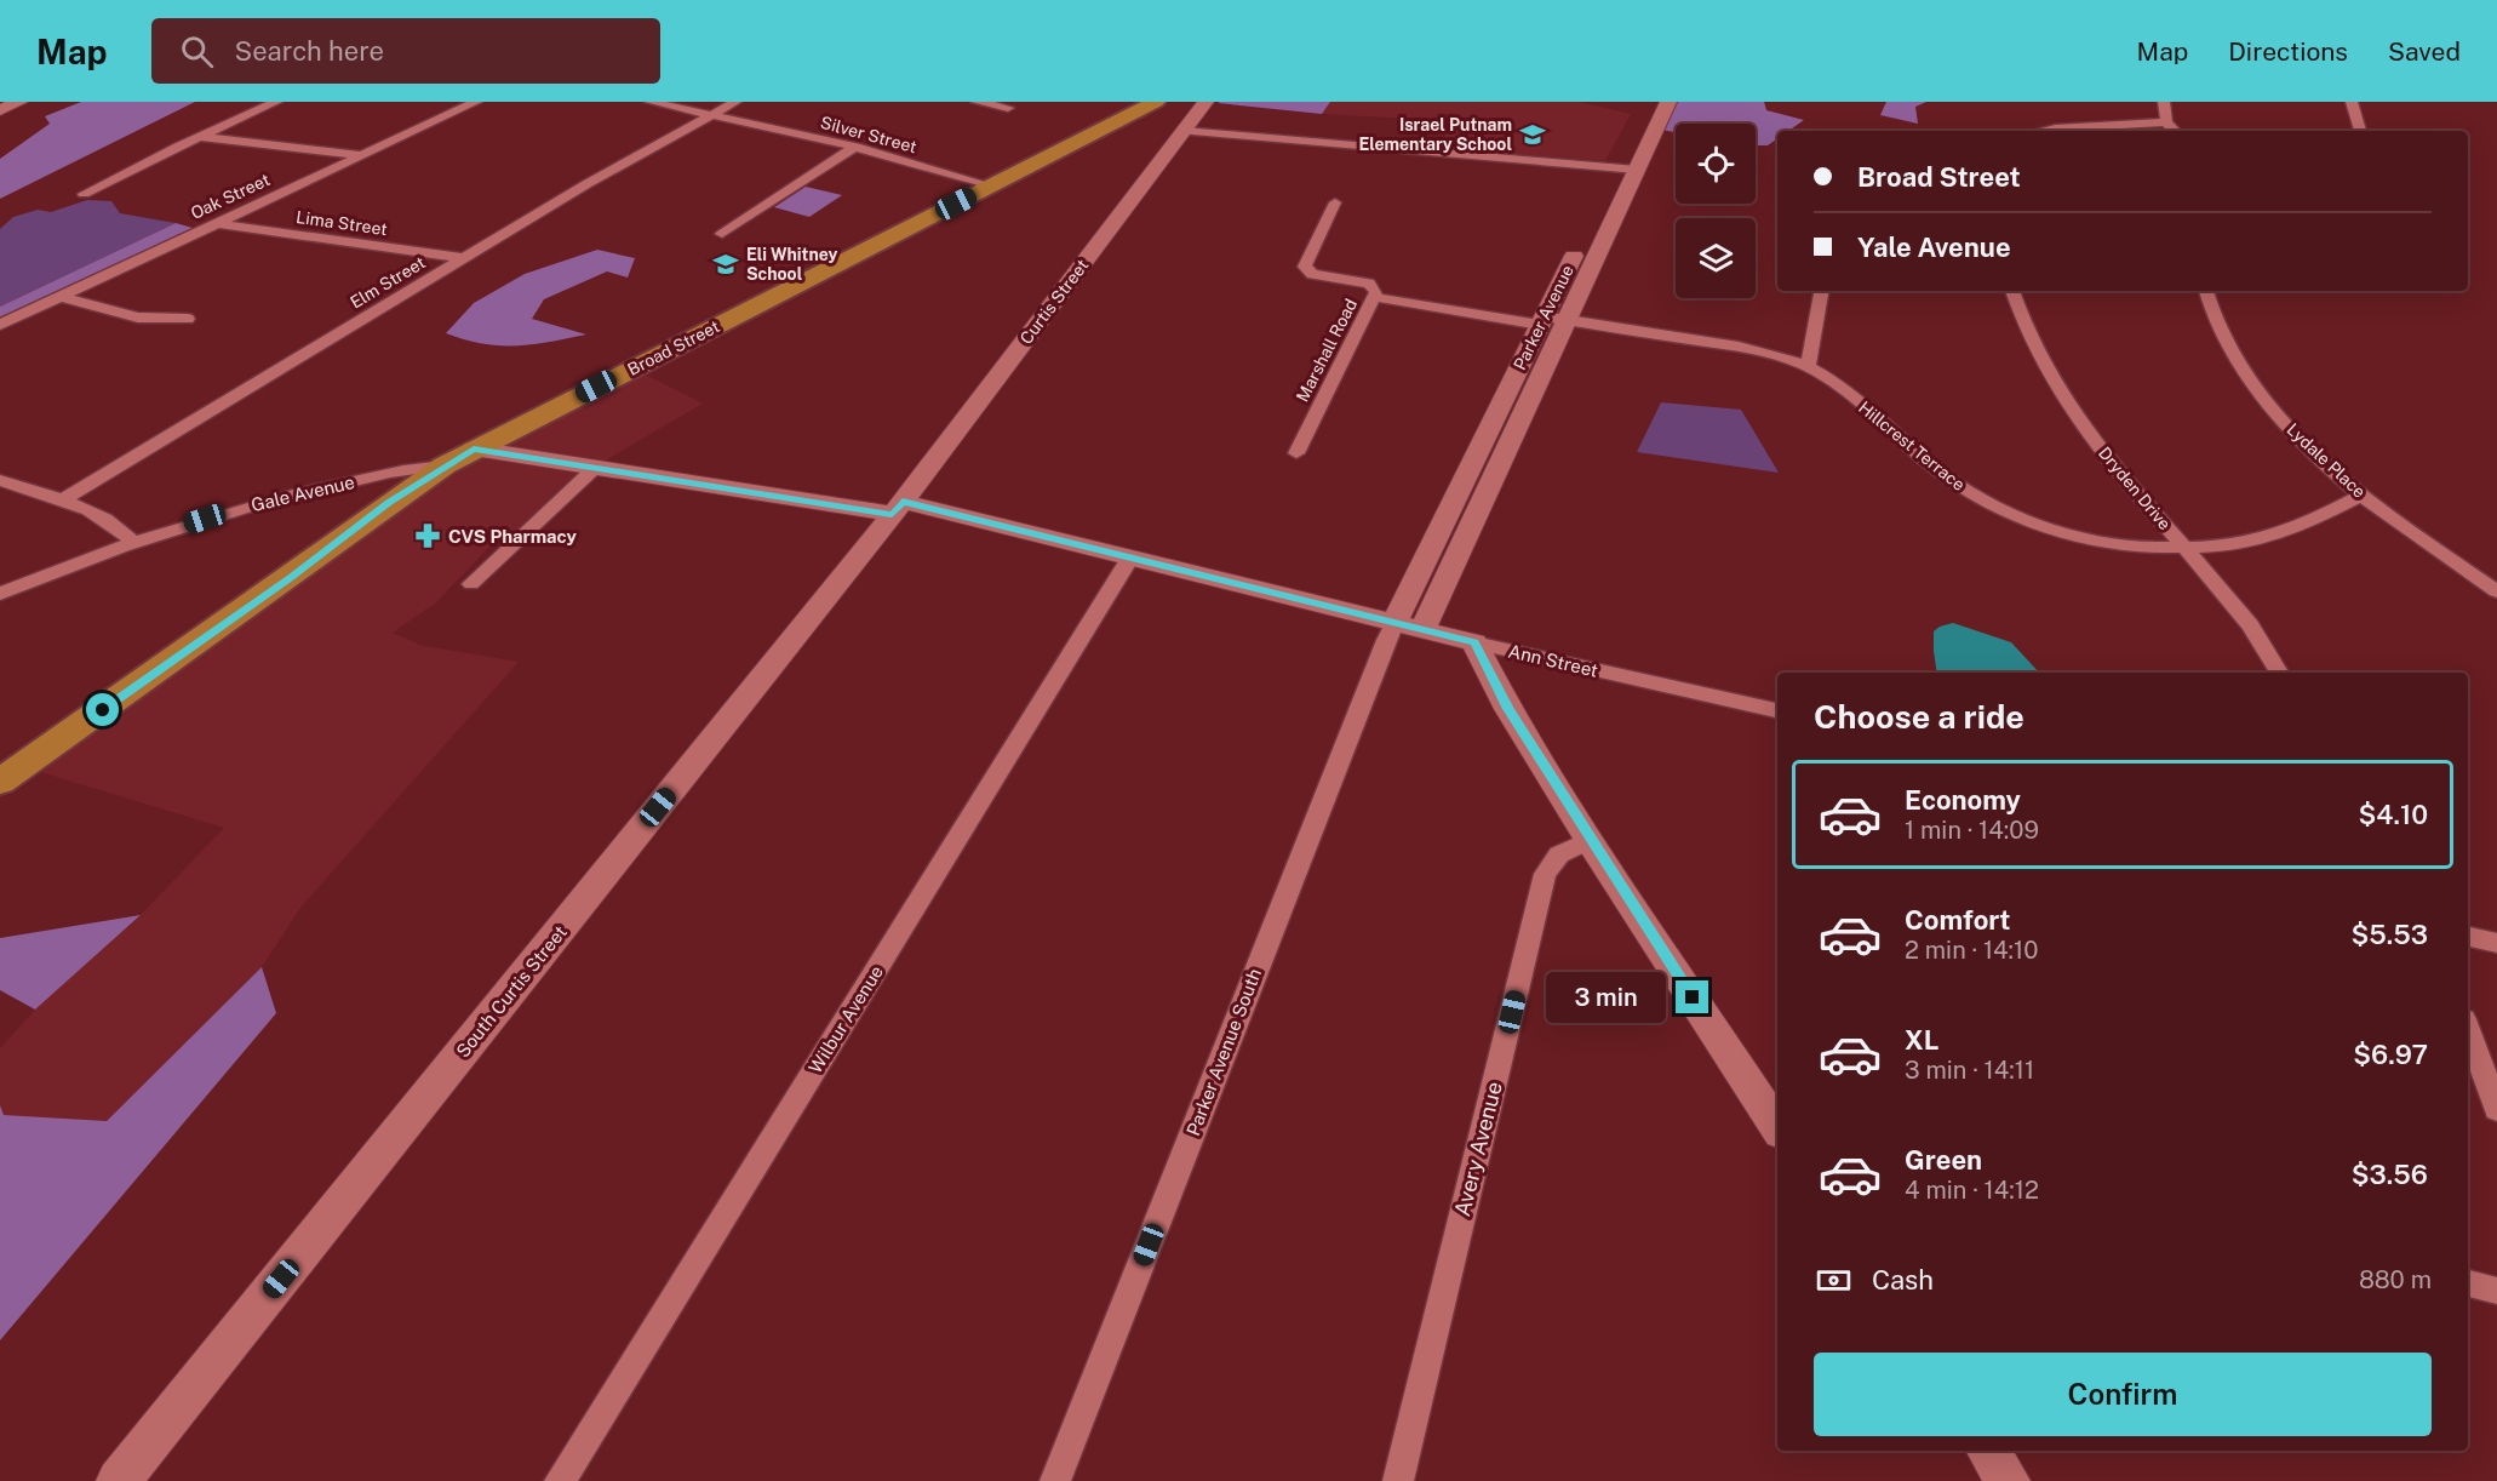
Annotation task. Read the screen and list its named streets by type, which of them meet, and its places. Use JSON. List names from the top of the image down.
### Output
{
  "streets": {
    "main road": ["Broad Street"],
    "street": [
      "Silver Street",
      "Oak Street",
      "Lima Street",
      "Elm Street",
      "Curtis Street",
      "Parker Avenue",
      "Marshall Road",
      "Hillcrest Terrace",
      "Lydale Place",
      "Dryden Drive",
      "Gale Avenue",
      "Ann Street",
      "South Curtis Street",
      "Wilbur Avenue",
      "Parker Avenue South",
      "Avery Avenue"
    ]
  },
  "crossings": [
    ["Silver Street", "Elm Street"],
    ["Silver Street", "Broad Street"],
    ["Oak Street", "Lima Street"],
    ["Lima Street", "Elm Street"],
    ["Curtis Street", "Ann Street"],
    ["Curtis Street", "South Curtis Street"],
    ["Parker Avenue", "Marshall Road"],
    ["Parker Avenue", "Hillcrest Terrace"],
    ["Parker Avenue", "Ann Street"],
    ["Parker Avenue", "Parker Avenue South"],
    ["Broad Street", "Gale Avenue"],
    ["Broad Street", "Ann Street"],
    ["Marshall Road", "Hillcrest Terrace"],
    ["Hillcrest Terrace", "Lydale Place"],
    ["Hillcrest Terrace", "Dryden Drive"],
    ["Ann Street", "South Curtis Street"],
    ["Ann Street", "Wilbur Avenue"],
    ["Ann Street", "Parker Avenue South"]
  ],
  "places": {
    "school or university": ["Israel Putnam Elementary School", "Eli Whitney School"],
    "pharmacy": ["CVS Pharmacy"]
  },
  "page": {
    "header": "Map",
    "search": "Search here",
    "nav": ["Map", "Directions", "Saved"],
    "banner": ["Broad Street", "Yale Avenue"],
    "heading": "Choose a ride",
    "list": [
      {
        "name": "Economy",
        "note": "1 min · 14:09",
        "value": "$4.10"
      },
      {
        "name": "Comfort",
        "note": "2 min · 14:10",
        "value": "$5.53"
      },
      {
        "name": "XL",
        "note": "3 min · 14:11",
        "value": "$6.97"
      },
      {
        "name": "Green",
        "note": "4 min · 14:12",
        "value": "$3.56"
      }
    ],
    "bubble": "3 min",
    "pay": ["Cash", "880 m"],
    "buttons": "Confirm"
  }
}
